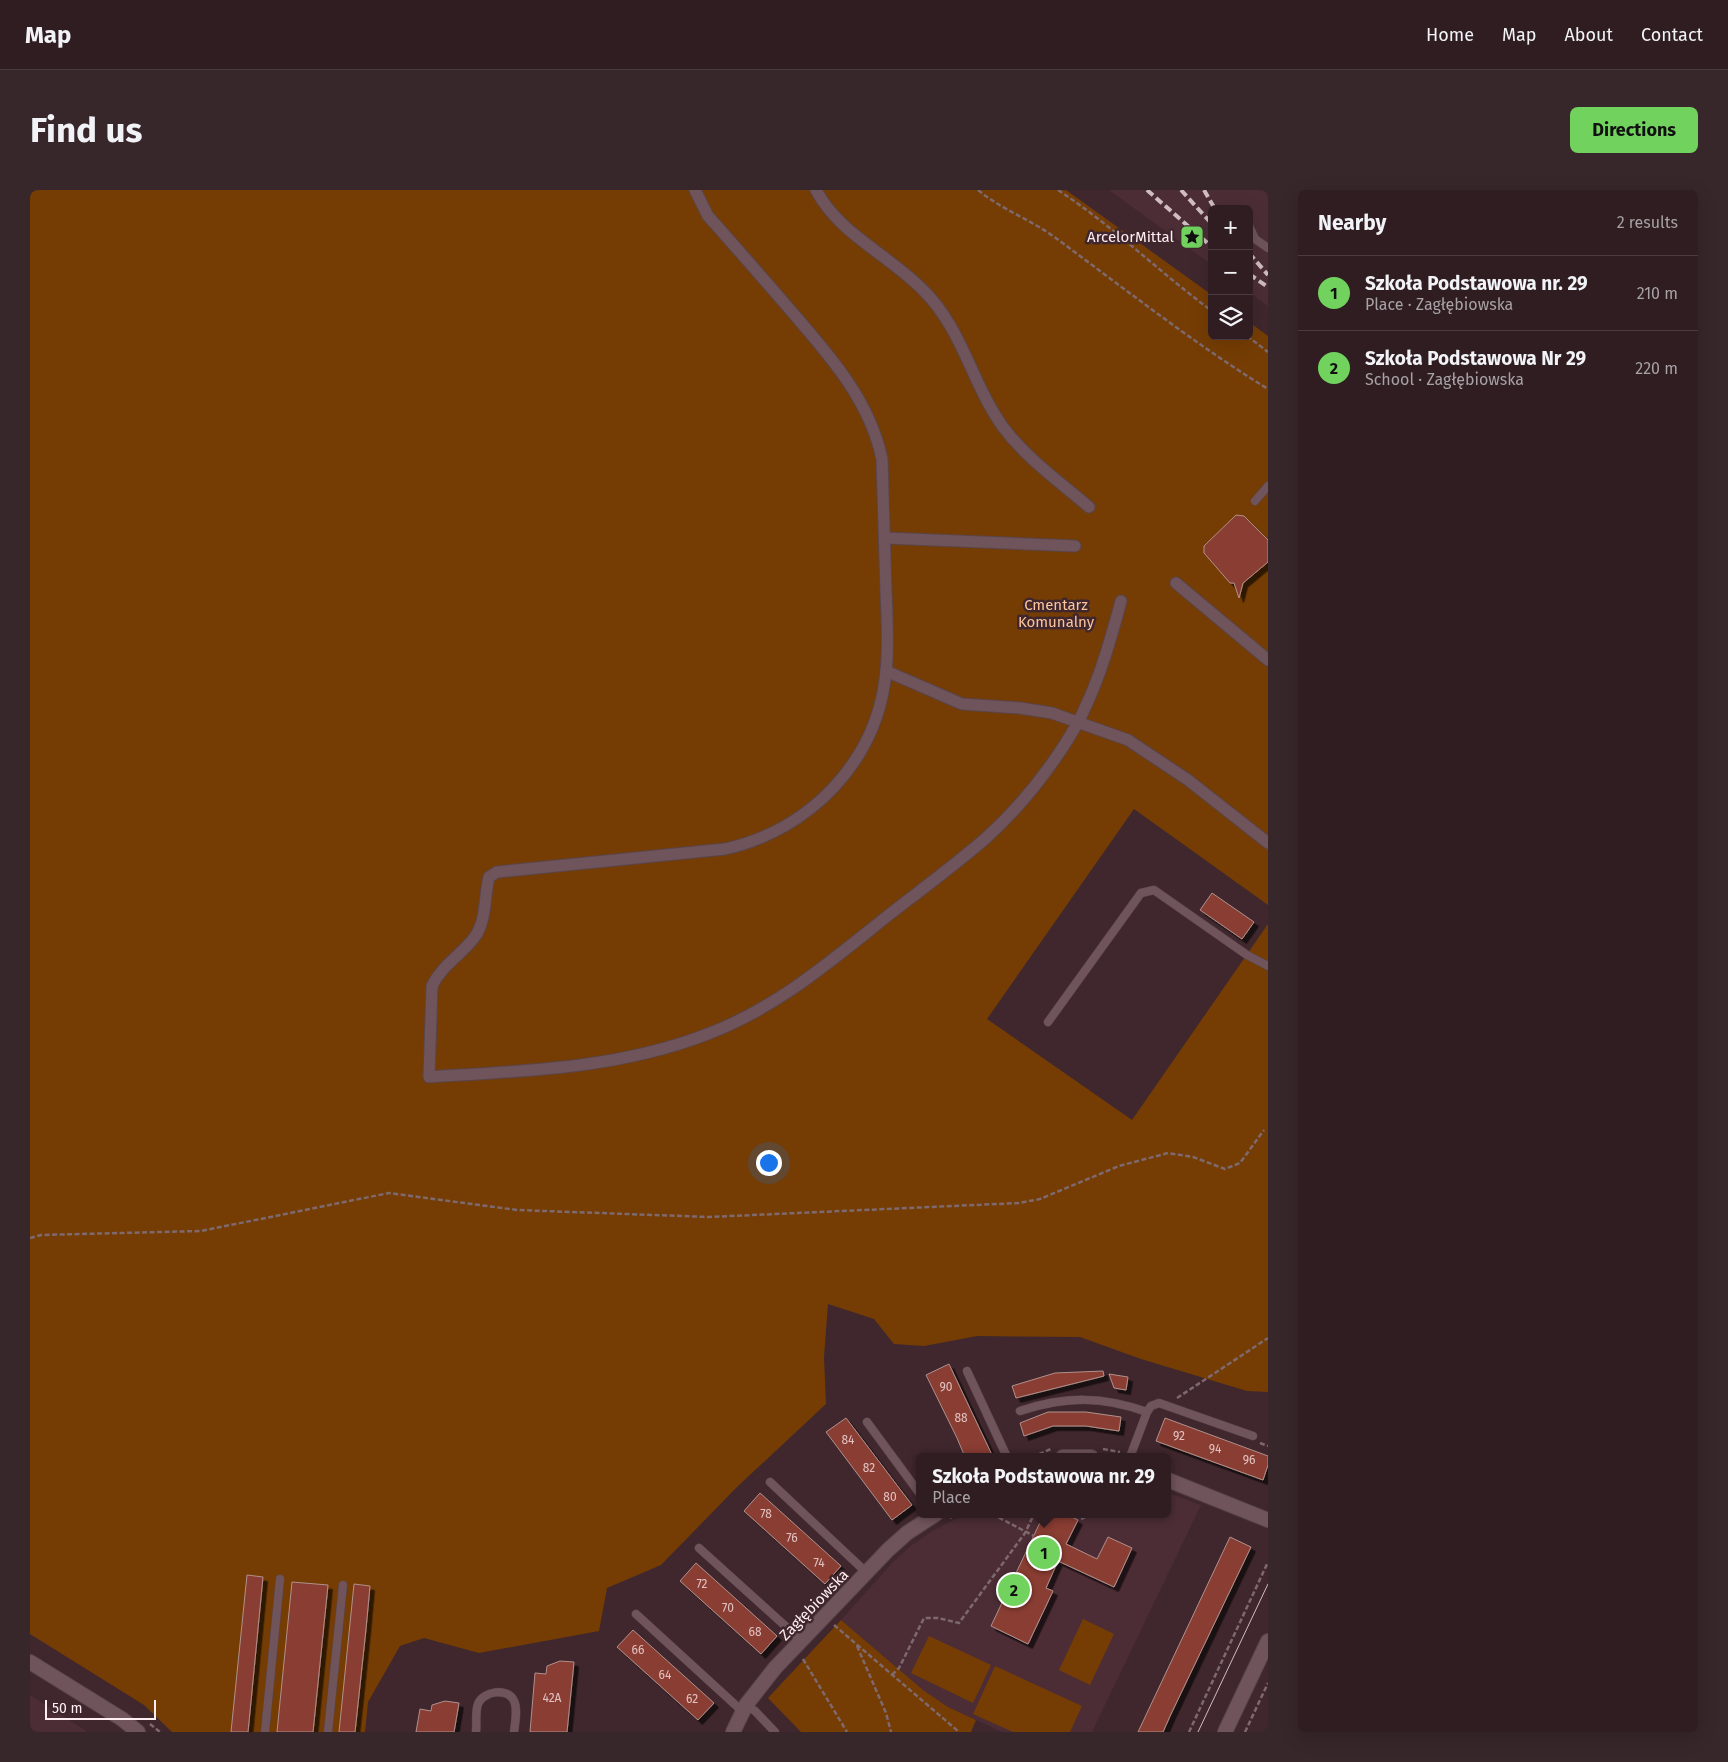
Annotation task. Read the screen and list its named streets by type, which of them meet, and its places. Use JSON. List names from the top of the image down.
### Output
{
  "streets": {
    "street": ["Zagłębiowska"]
  },
  "parks": ["Cmentarz Komunalny"],
  "places": {
    "place": ["ArcelorMittal"]
  },
  "house_numbers": [
    "90",
    "88",
    "92",
    "84",
    "94",
    "96",
    "82",
    "80",
    "78",
    "76",
    "74",
    "72",
    "70",
    "68",
    "66",
    "64",
    "42A",
    "62"
  ],
  "scale_bar": "50 m",
  "page": {
    "header": "Map",
    "nav": [
      "Home",
      "Map",
      "About",
      "Contact"
    ],
    "buttons": "Directions",
    "title": "Find us",
    "heading": ["Nearby", "2 results"],
    "map_buttons": ["+", "−"],
    "list": [
      {
        "mark": "1",
        "name": "Szkoła Podstawowa nr. 29",
        "note": "Place · Zagłębiowska",
        "value": "210 m"
      },
      {
        "mark": "2",
        "name": "Szkoła Podstawowa Nr 29",
        "note": "School · Zagłębiowska",
        "value": "220 m"
      }
    ],
    "popup": ["Szkoła Podstawowa nr. 29", "Place"],
    "pins": ["1", "2"],
    "scale": "50 m"
  }
}
